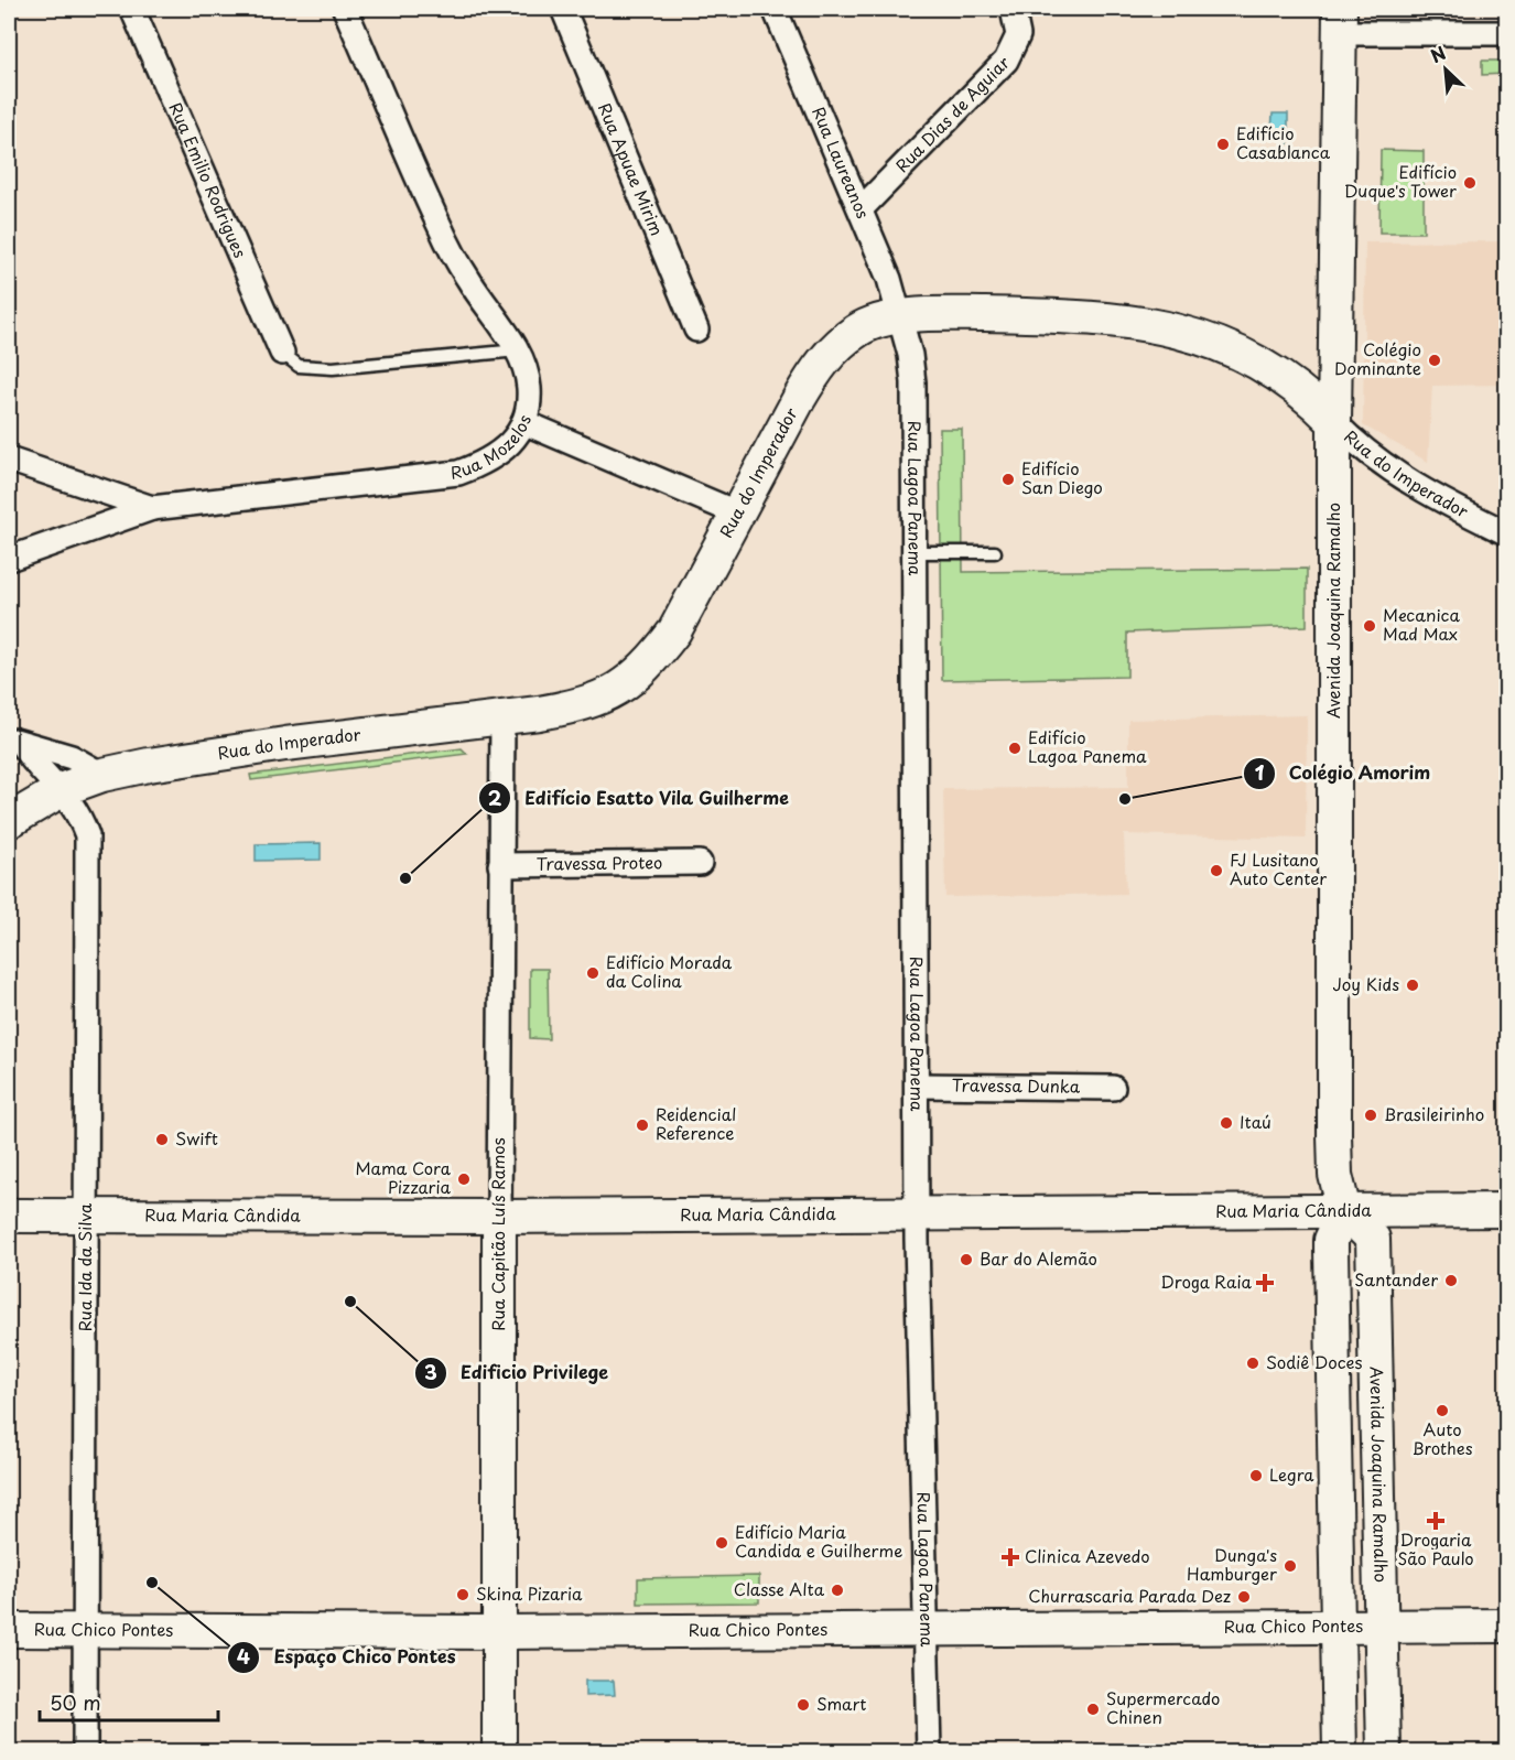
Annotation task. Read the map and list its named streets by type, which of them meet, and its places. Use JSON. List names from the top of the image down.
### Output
{
  "streets": {
    "main road": [
      "Rua do Imperador",
      "Avenida Joaquina Ramalho",
      "Rua Maria Cândida",
      "Rua Capitão Luís Ramos",
      "Rua Chico Pontes"
    ],
    "street": [
      "Rua Dias de Aguiar",
      "Rua Laureanos",
      "Rua Apuae Mirim",
      "Rua Emilio Rodrigues",
      "Rua Mozelos",
      "Rua Lagoa Panema",
      "Travessa Proteo",
      "Travessa Dunka",
      "Rua Ida da Silva"
    ]
  },
  "crossings": [
    ["Rua Dias de Aguiar", "Rua Laureanos"],
    ["Rua Laureanos", "Rua do Imperador"],
    ["Rua Laureanos", "Rua Lagoa Panema"],
    ["Rua do Imperador", "Rua Lagoa Panema"],
    ["Rua do Imperador", "Avenida Joaquina Ramalho"],
    ["Rua do Imperador", "Rua Capitão Luís Ramos"],
    ["Rua do Imperador", "Rua Ida da Silva"],
    ["Rua Lagoa Panema", "Travessa Dunka"],
    ["Rua Lagoa Panema", "Rua Maria Cândida"],
    ["Rua Lagoa Panema", "Rua Chico Pontes"],
    ["Avenida Joaquina Ramalho", "Rua Maria Cândida"],
    ["Avenida Joaquina Ramalho", "Rua Chico Pontes"],
    ["Travessa Proteo", "Rua Capitão Luís Ramos"],
    ["Rua Maria Cândida", "Rua Capitão Luís Ramos"],
    ["Rua Maria Cândida", "Rua Ida da Silva"],
    ["Rua Capitão Luís Ramos", "Rua Chico Pontes"],
    ["Rua Ida da Silva", "Rua Chico Pontes"]
  ],
  "places": {
    "other": [
      "Edifício Casablanca",
      "Edifício Duque's Tower",
      "Colégio Dominante",
      "Edifício San Diego",
      "Mecanica Mad Max",
      "Edifício Lagoa Panema",
      "Colégio Amorim",
      "FJ Lusitano Auto Center",
      "Edifício Esatto Vila Guilherme",
      "Edifício Morada da Colina",
      "Joy Kids",
      "Brasileirinho",
      "Itaú",
      "Reidencial Reference",
      "Swift",
      "Mama Cora Pizzaria",
      "Bar do Alemão",
      "Santander",
      "Edificio Privilege",
      "Sodiê Doces",
      "Auto Brothes",
      "Legra",
      "Edifício Maria Candida e Guilherme",
      "Dunga's Hamburger",
      "Espaço Chico Pontes",
      "Classe Alta",
      "Skina Pizaria",
      "Churrascaria Parada Dez",
      "Smart",
      "Supermercado Chinen"
    ],
    "health": ["Droga Raia", "Drogaria São Paulo", "Clinica Azevedo"]
  },
  "scale_bar": "50 m",
  "north": "top left"
}
